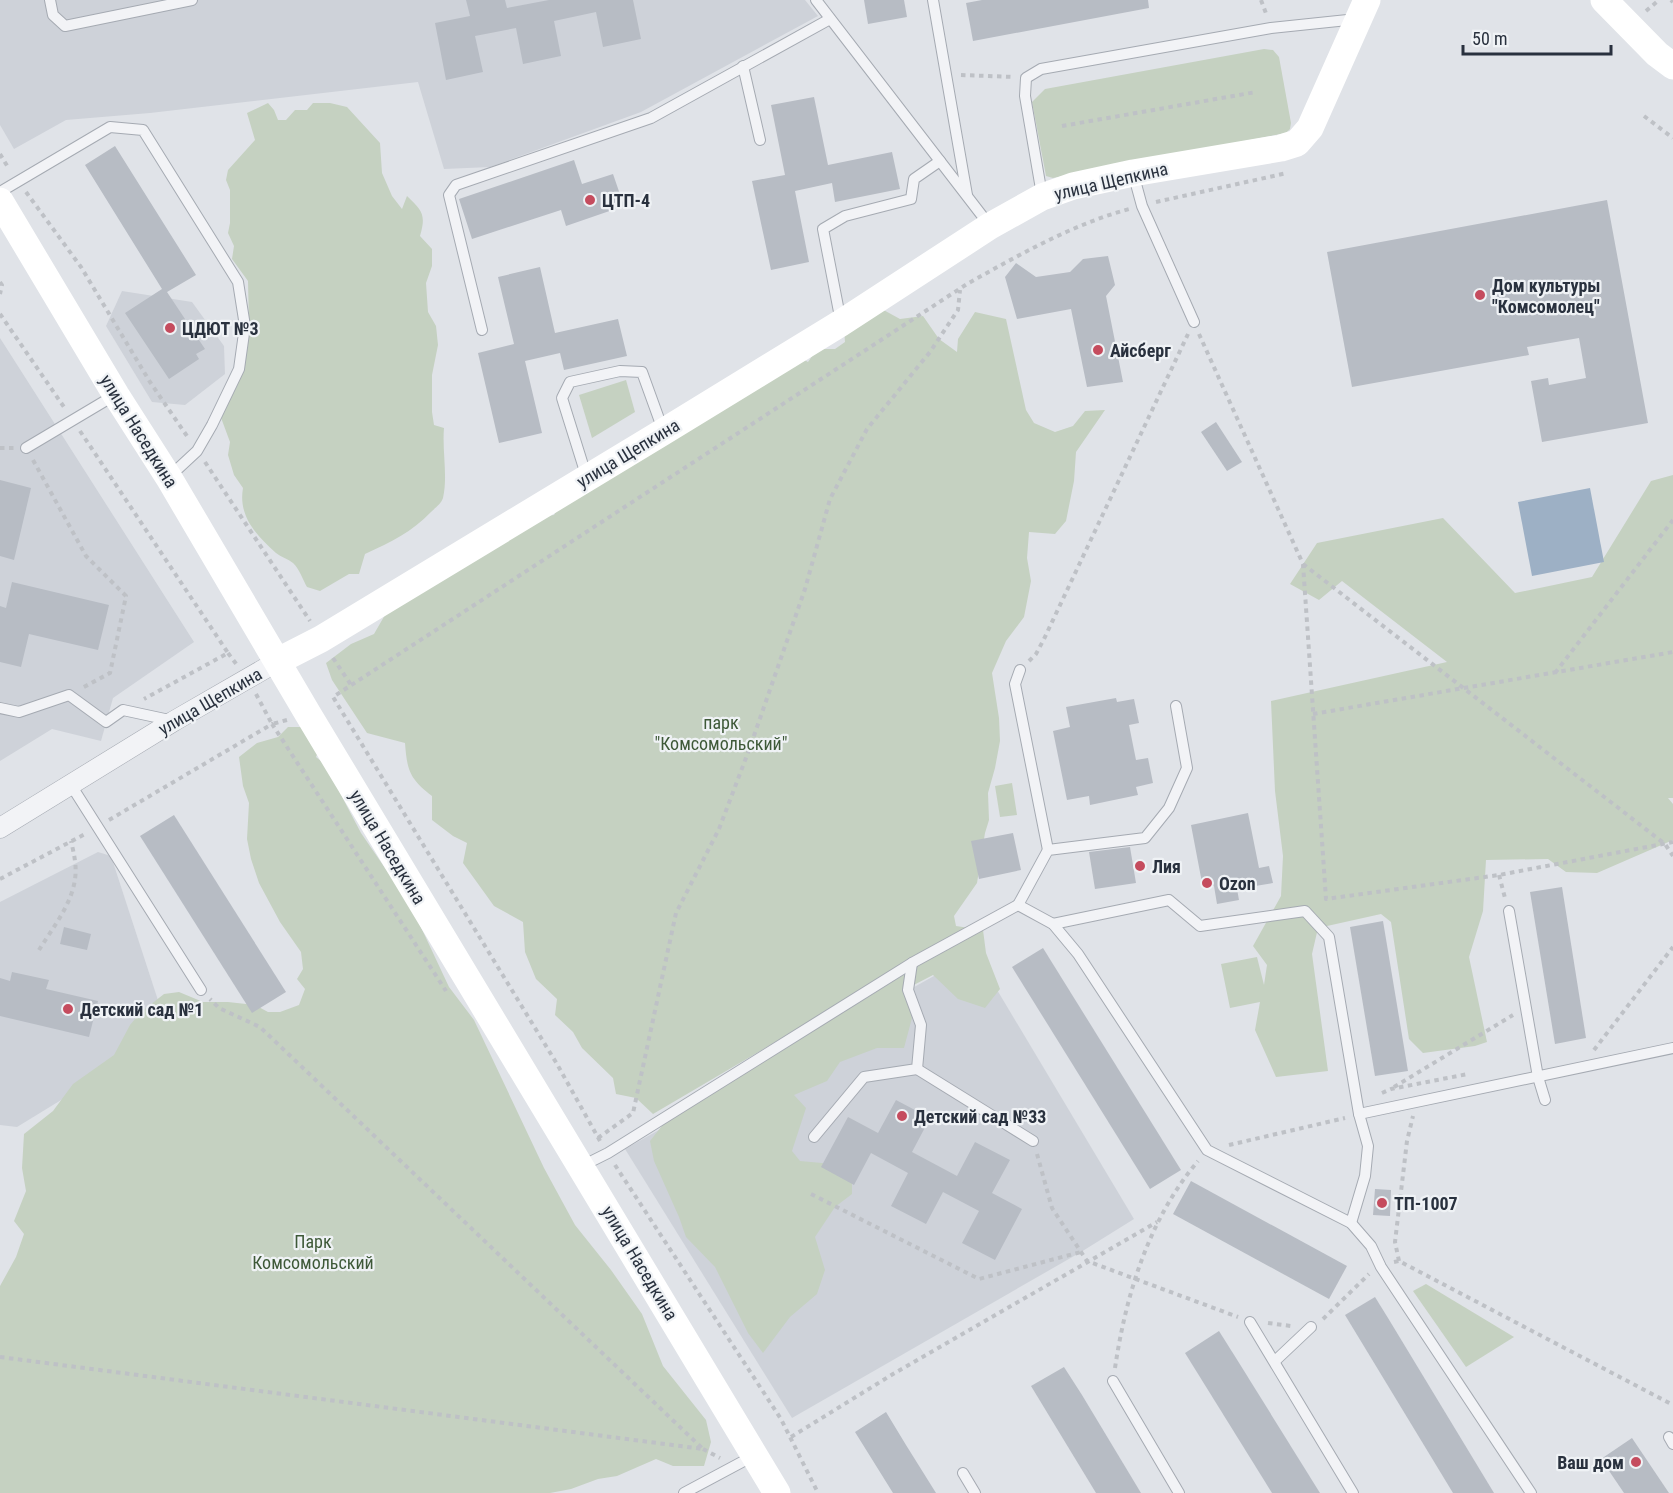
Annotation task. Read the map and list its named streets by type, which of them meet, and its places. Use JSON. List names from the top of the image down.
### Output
{
  "streets": {
    "main road": ["улица Щепкина", "улица Наседкина"]
  },
  "crossings": [
    ["улица Щепкина", "улица Наседкина"]
  ],
  "parks": ["парк \"Комсомольский\"", "Парк Комсомольский"],
  "places": [
    "ЦТП-4",
    "Дом культуры \"Комсомолец\"",
    "ЦДЮТ №3",
    "Айсберг",
    "Лия",
    "Ozon",
    "Детский сад №1",
    "Детский сад №33",
    "ТП-1007",
    "Ваш дом"
  ],
  "scale_bar": "50 m"
}
